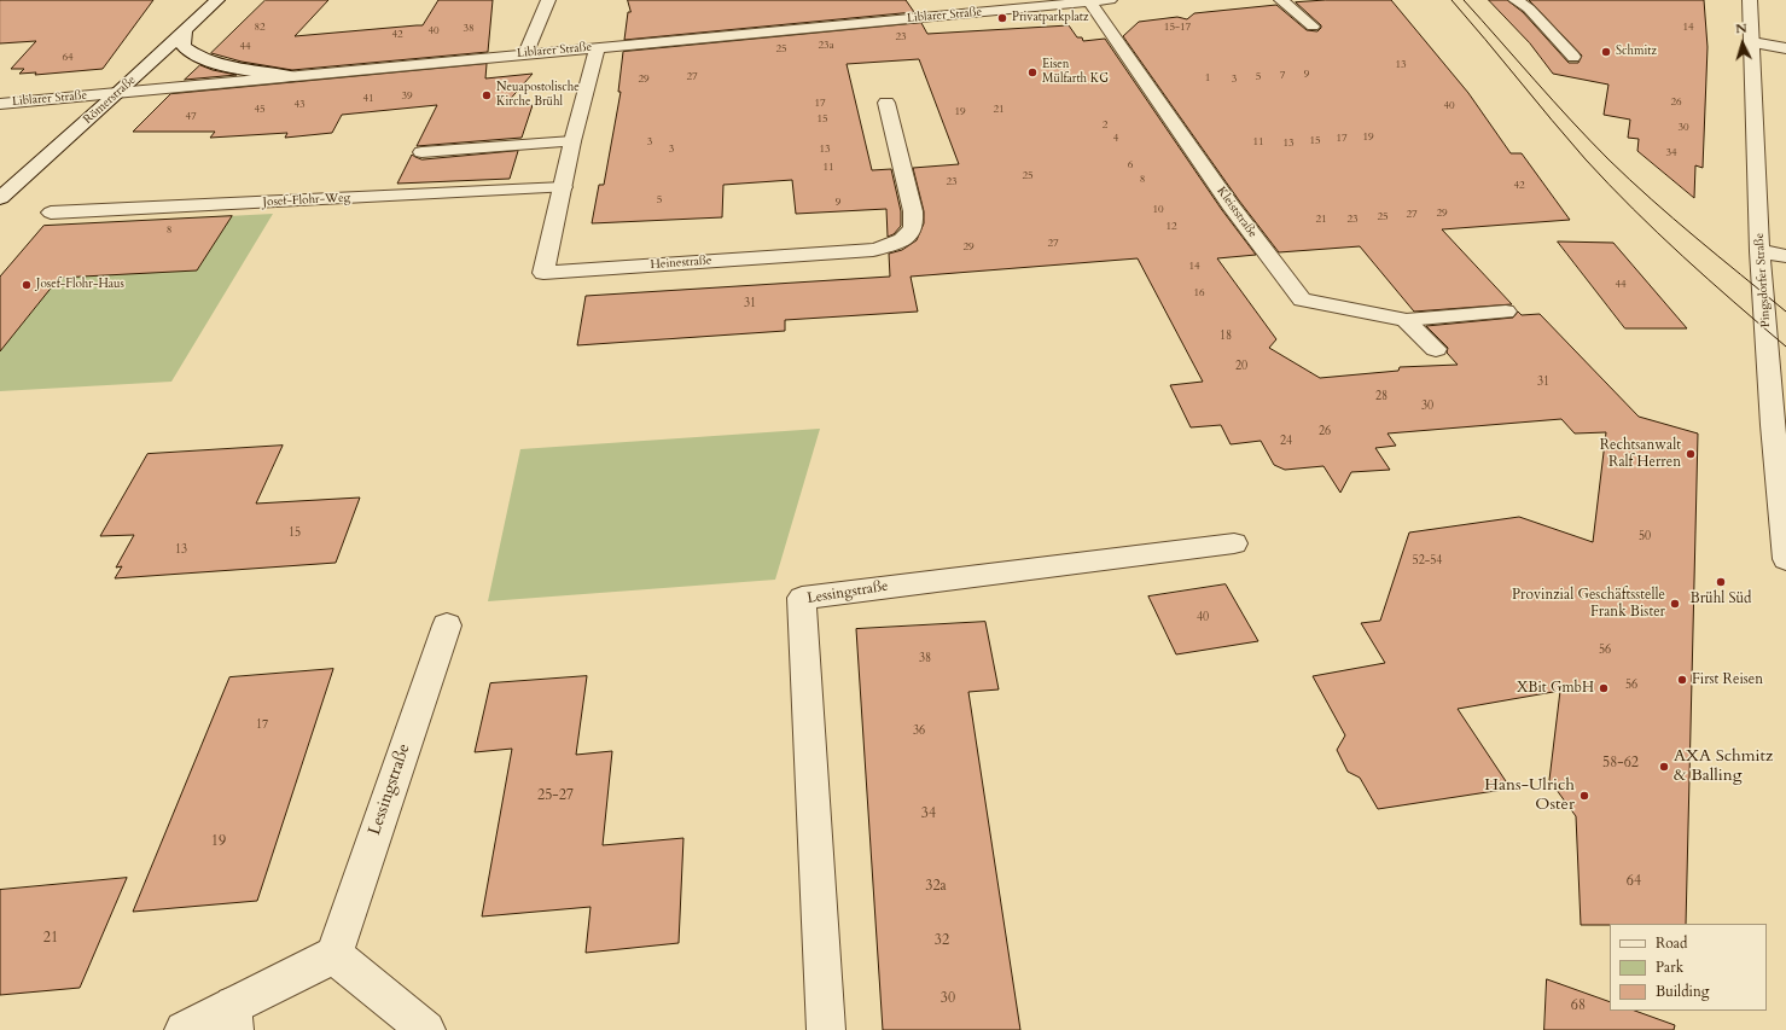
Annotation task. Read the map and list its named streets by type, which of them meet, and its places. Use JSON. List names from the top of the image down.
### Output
{
  "streets": {
    "street": [
      "Liblarer Straße",
      "Römerstraße",
      "Kleiststraße",
      "Heinestraße",
      "Pingsdorfer Straße",
      "Lessingstraße"
    ],
    "lane": ["Josef-Flohr-Weg"]
  },
  "crossings": [
    ["Liblarer Straße", "Römerstraße"],
    ["Liblarer Straße", "Kleiststraße"],
    ["Liblarer Straße", "Heinestraße"],
    ["Josef-Flohr-Weg", "Heinestraße"]
  ],
  "places": [
    "Privatparkplatz",
    "Schmitz",
    "Eisen Mülfarth KG",
    "Neuapostolische Kirche Brühl",
    "Josef-Flohr-Haus",
    "Rechtsanwalt Ralf Herren",
    "Brühl Süd",
    "Provinzial Geschäftsstelle Frank Bister",
    "First Reisen",
    "XBit GmbH",
    "AXA Schmitz & Balling",
    "Hans-Ulrich Oster"
  ],
  "house_numbers": [
    "82",
    "15-17",
    "14",
    "38",
    "40",
    "42",
    "23",
    "23a",
    "44",
    "25",
    "64",
    "13",
    "9",
    "7",
    "27",
    "5",
    "1",
    "29",
    "3",
    "39",
    "41",
    "26",
    "17",
    "43",
    "40",
    "45",
    "21",
    "19",
    "47",
    "15",
    "2",
    "30",
    "19",
    "4",
    "17",
    "15",
    "3",
    "11",
    "13",
    "3",
    "13",
    "34",
    "6",
    "11",
    "25",
    "8",
    "23",
    "42",
    "5",
    "9",
    "10",
    "29",
    "27",
    "25",
    "21",
    "23",
    "12",
    "8",
    "27",
    "29",
    "14",
    "44",
    "16",
    "31",
    "18",
    "20",
    "31",
    "28",
    "30",
    "26",
    "24",
    "15",
    "50",
    "13",
    "52-54",
    "40",
    "56",
    "38",
    "56",
    "17",
    "36",
    "58-62",
    "25-27",
    "34",
    "19",
    "64",
    "32a",
    "21",
    "32",
    "30",
    "68"
  ],
  "legend": ["Road", "Park", "Building"],
  "north": "top"
}
